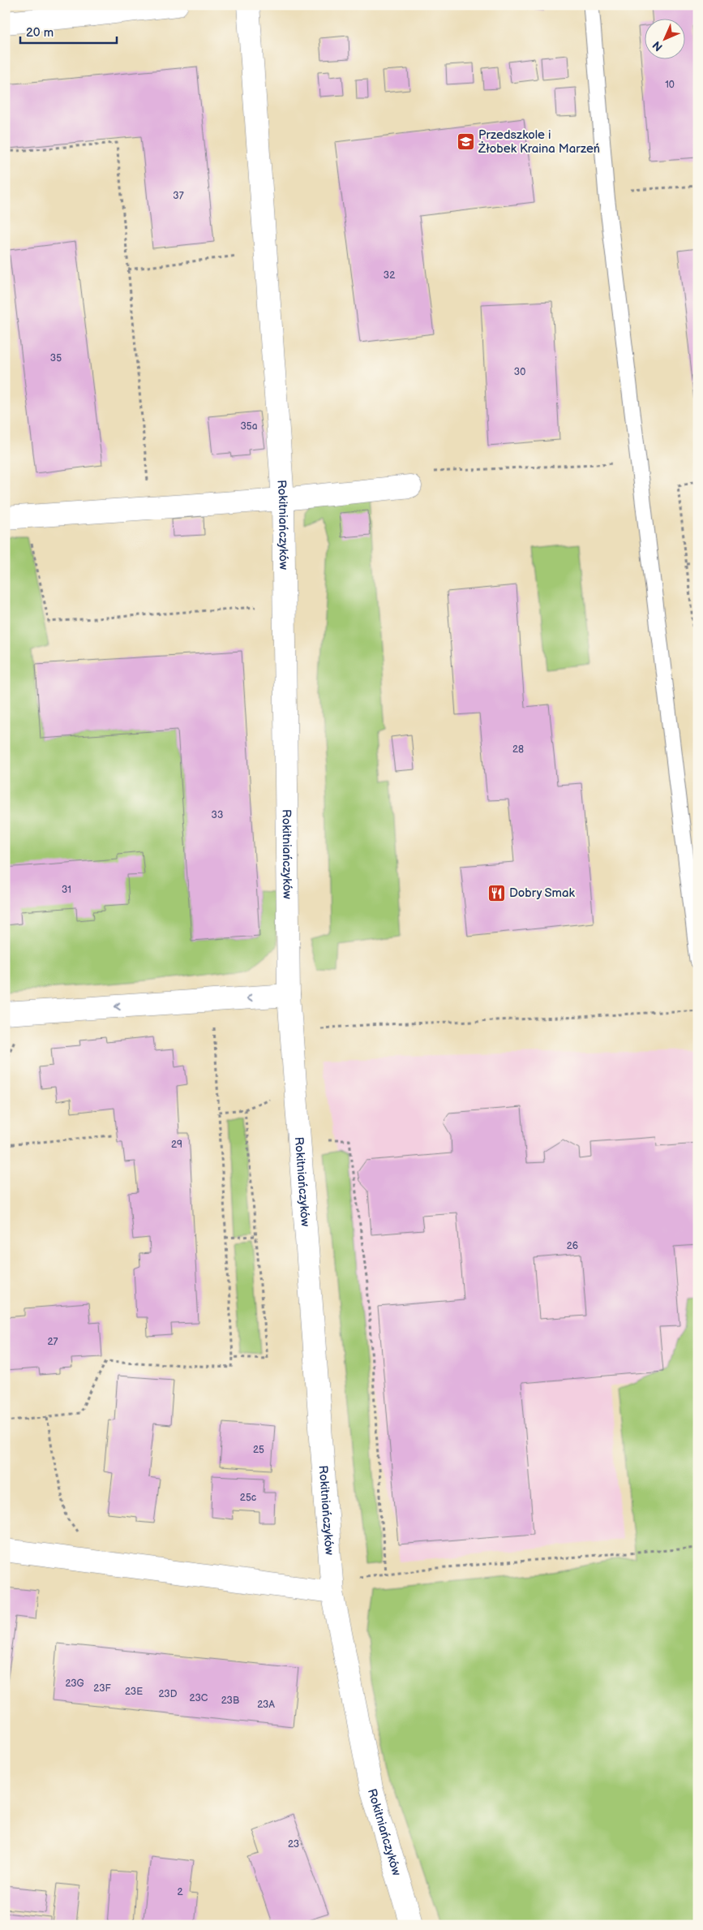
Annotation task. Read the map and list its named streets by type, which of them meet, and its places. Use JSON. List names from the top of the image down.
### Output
{
  "streets": {
    "street": ["Rokitniańczyków"]
  },
  "places": {
    "school or university": ["Przedszkole i Żłobek Kraina Marzeń"],
    "restaurant": ["Dobry Smak"]
  },
  "house_numbers": [
    "10",
    "37",
    "32",
    "35",
    "30",
    "35a",
    "28",
    "33",
    "31",
    "29",
    "26",
    "27",
    "25",
    "25c",
    "23G",
    "23F",
    "23E",
    "23D",
    "23C",
    "23B",
    "23A",
    "23",
    "2"
  ],
  "scale_bar": "20 m",
  "north": "bottom left"
}
